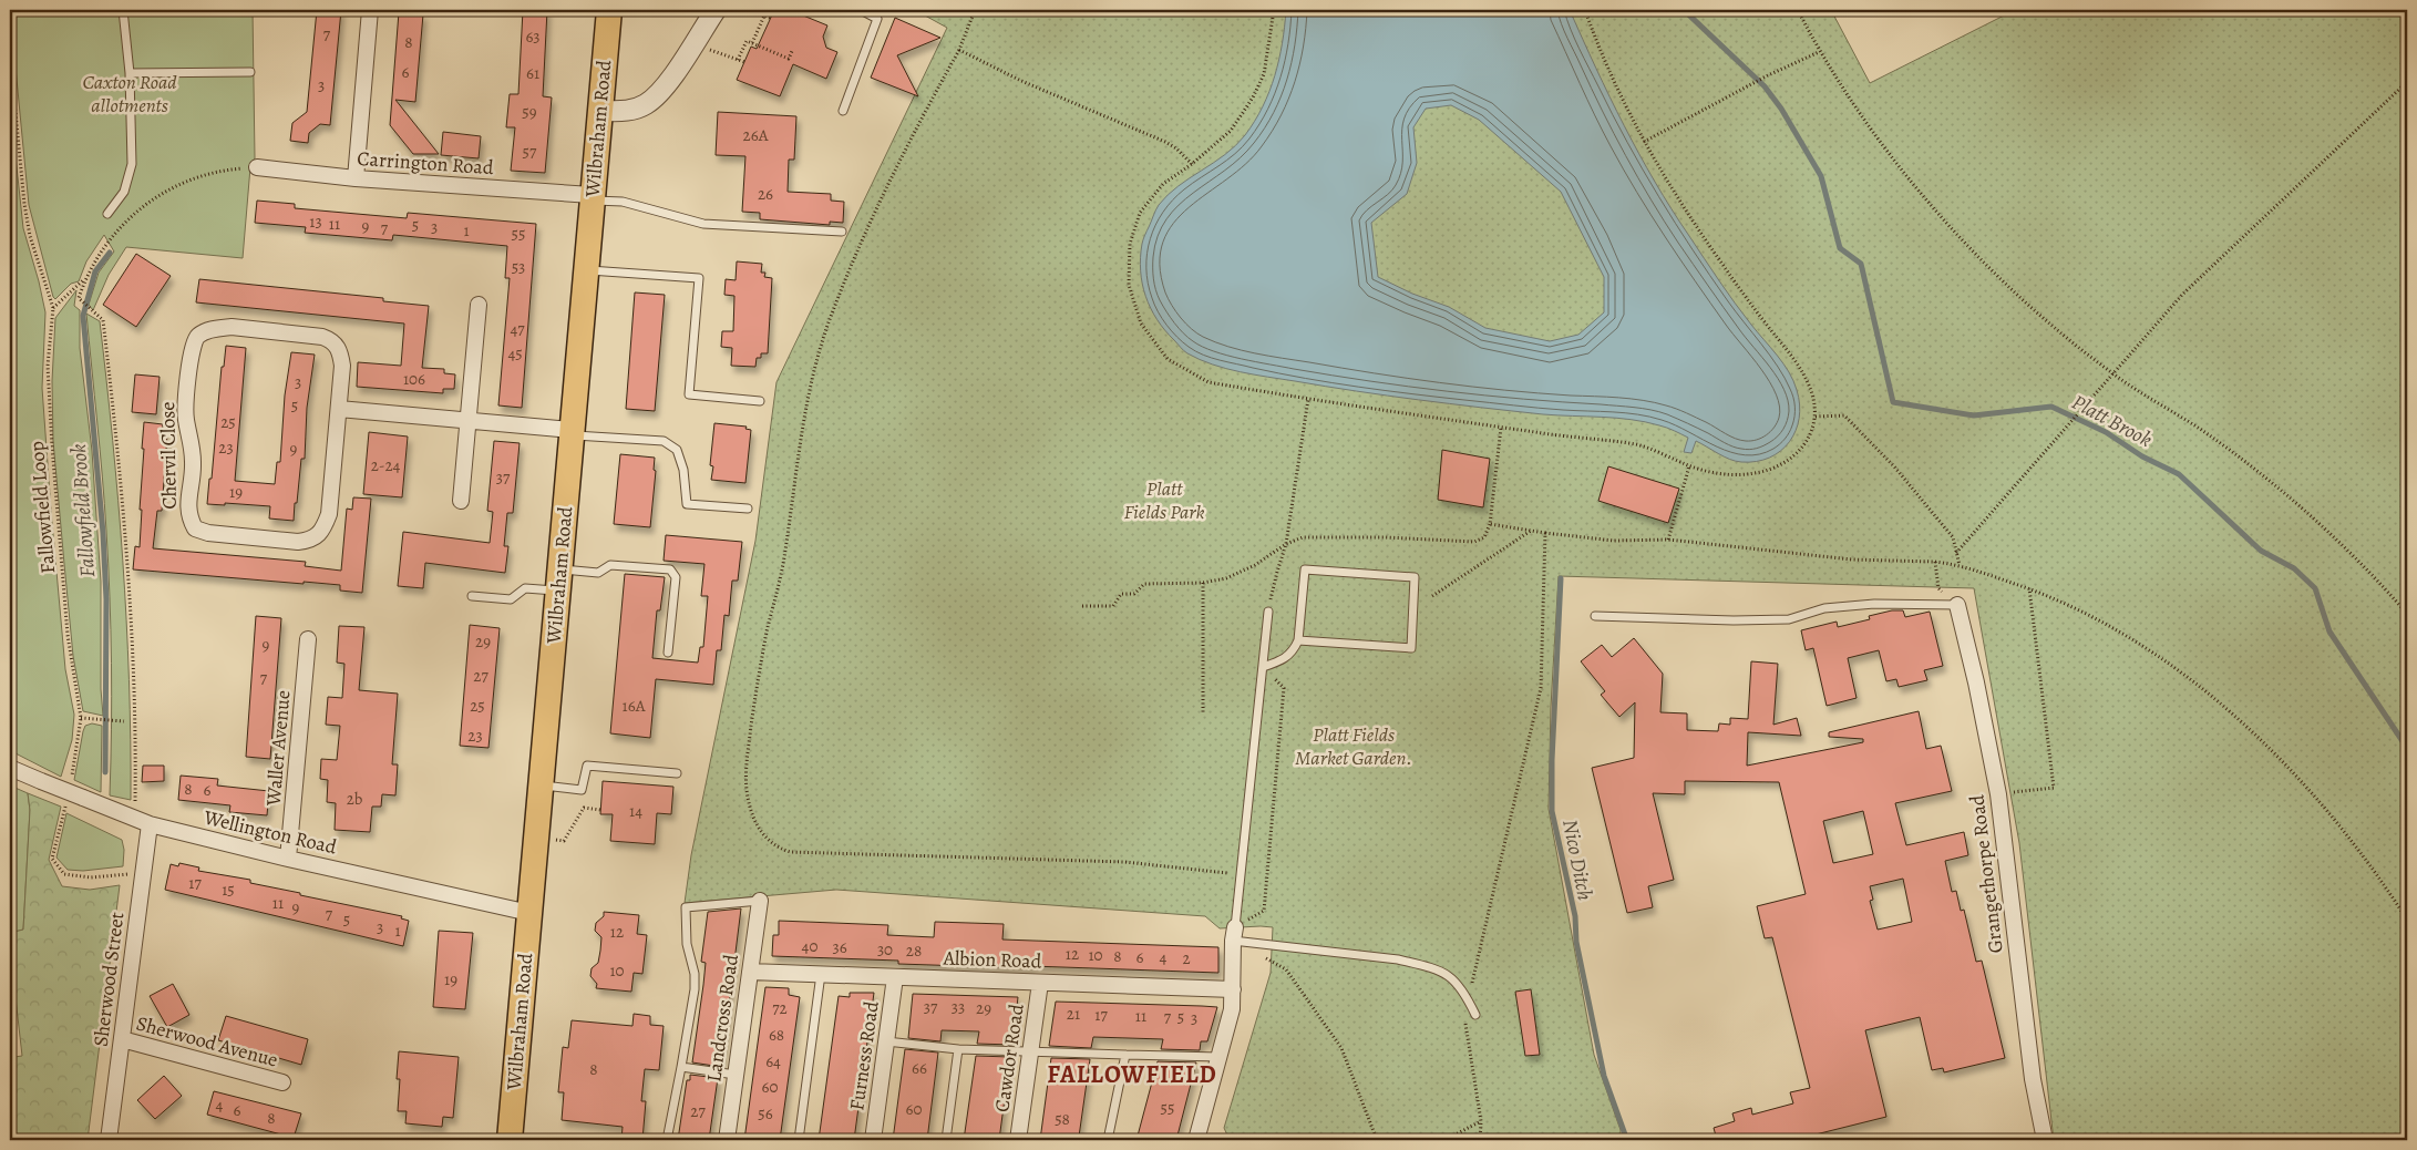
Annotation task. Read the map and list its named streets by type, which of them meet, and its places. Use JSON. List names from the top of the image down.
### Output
{
  "streets": {
    "highway": ["Wilbraham Road"],
    "street": [
      "Carrington Road",
      "Chervil Close",
      "Waller Avenue",
      "Wellington Road",
      "Grangethorpe Road",
      "Albion Road",
      "Sherwood Street",
      "Landcross Road",
      "Sherwood Avenue",
      "Furness Road",
      "Cawdor Road"
    ],
    "path": ["Fallowfield Loop"]
  },
  "crossings": [
    ["Wilbraham Road", "Carrington Road"],
    ["Wilbraham Road", "Wellington Road"],
    ["Waller Avenue", "Wellington Road"],
    ["Wellington Road", "Sherwood Street"],
    ["Albion Road", "Landcross Road"],
    ["Albion Road", "Furness Road"],
    ["Albion Road", "Cawdor Road"],
    ["Sherwood Street", "Sherwood Avenue"]
  ],
  "districts": ["FALLOWFIELD"],
  "water": ["Platt Brook", "Fallowfield Brook", "Nico Ditch"],
  "parks": ["Caxton Road allotments", "Platt Fields Park", "Platt Fields Market Garden."],
  "house_numbers": [
    "7",
    "63",
    "8",
    "6",
    "61",
    "3",
    "59",
    "26A",
    "57",
    "26",
    "13",
    "11",
    "5",
    "9",
    "3",
    "7",
    "1",
    "55",
    "53",
    "47",
    "45",
    "106",
    "3",
    "5",
    "25",
    "23",
    "9",
    "2-24",
    "37",
    "19",
    "29",
    "9",
    "27",
    "7",
    "25",
    "16A",
    "23",
    "8",
    "6",
    "2b",
    "14",
    "17",
    "15",
    "11",
    "9",
    "7",
    "5",
    "3",
    "1",
    "12",
    "40",
    "36",
    "30",
    "28",
    "12",
    "10",
    "8",
    "6",
    "4",
    "2",
    "10",
    "19",
    "37",
    "33",
    "72",
    "29",
    "21",
    "17",
    "11",
    "7",
    "5",
    "3",
    "68",
    "64",
    "66",
    "8",
    "60",
    "4",
    "55",
    "60",
    "6",
    "27",
    "56",
    "8",
    "58"
  ]
}
